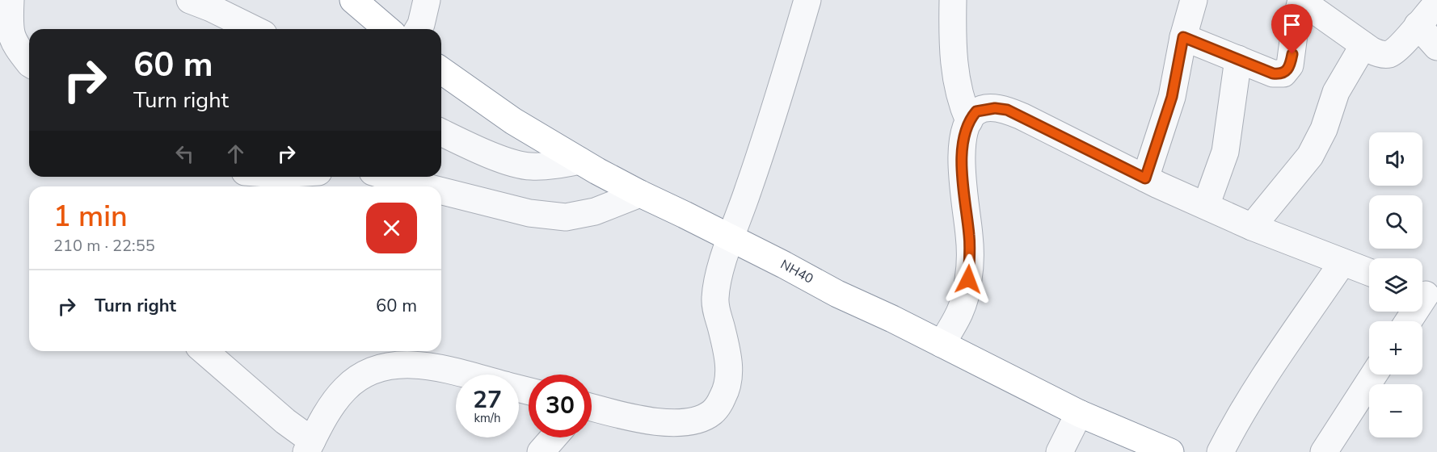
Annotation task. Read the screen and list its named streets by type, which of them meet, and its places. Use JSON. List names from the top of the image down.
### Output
{
  "streets": {
    "highway": ["NH40"]
  },
  "page": {
    "turn": ["60 m", "Turn right"],
    "map_buttons": ["+", "−"],
    "heading": ["1 min", "210 m · 22:55"],
    "list": [
      {
        "name": "Turn right",
        "value": "60 m"
      }
    ],
    "speed": "27 km/h",
    "limit": "30"
  }
}
